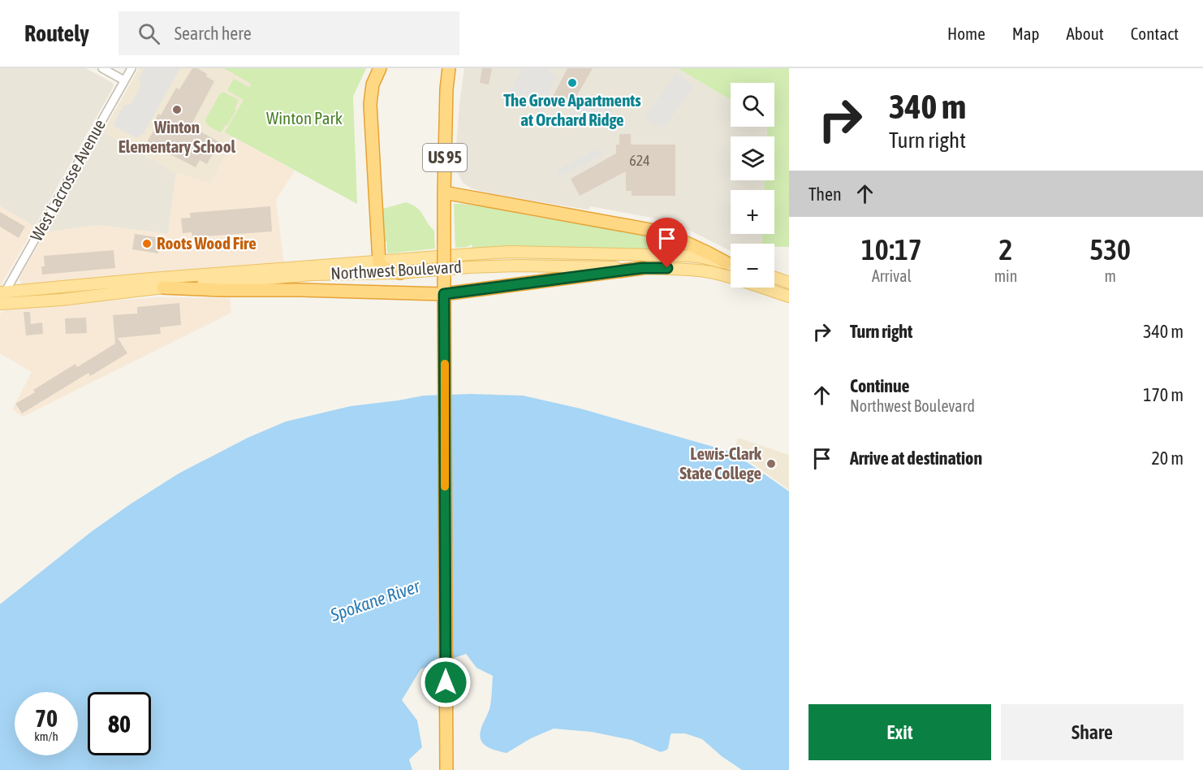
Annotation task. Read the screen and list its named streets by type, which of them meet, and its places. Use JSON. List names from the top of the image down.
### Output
{
  "streets": {
    "highway": ["US 95"],
    "main road": ["Northwest Boulevard"],
    "street": ["West Lacrosse Avenue"]
  },
  "crossings": [
    ["West Lacrosse Avenue", "Northwest Boulevard"]
  ],
  "water": ["Spokane River"],
  "parks": ["Winton Park"],
  "places": [
    "The Grove Apartments at Orchard Ridge",
    "Winton Elementary School",
    "Roots Wood Fire",
    "Lewis-Clark State College"
  ],
  "house_numbers": ["624"],
  "page": {
    "header": "Routely",
    "search": "Search here",
    "nav": [
      "Home",
      "Map",
      "About",
      "Contact"
    ],
    "turn": ["340 m", "Turn right"],
    "map_buttons": ["+", "−"],
    "then": "Then",
    "eta": [
      "10:17",
      "Arrival",
      "2",
      "min",
      "530",
      "m"
    ],
    "list": [
      {
        "name": "Turn right",
        "value": "340 m"
      },
      {
        "name": "Continue",
        "note": "Northwest Boulevard",
        "value": "170 m"
      },
      {
        "name": "Arrive at destination",
        "value": "20 m"
      }
    ],
    "speed": "70 km/h",
    "limit": "80",
    "buttons": ["Exit", "Share"]
  }
}
